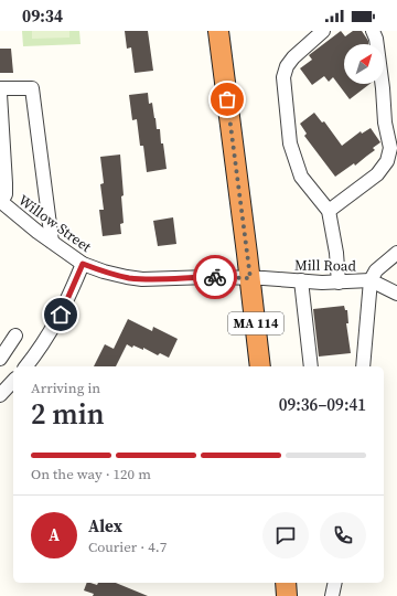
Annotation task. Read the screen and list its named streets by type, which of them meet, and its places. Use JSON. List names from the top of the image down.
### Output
{
  "streets": {
    "highway": ["MA 114"],
    "street": ["Willow Street", "Mill Road"]
  },
  "crossings": [
    ["Willow Street", "Mill Road"],
    ["Willow Street", "MA 114"],
    ["Mill Road", "MA 114"]
  ],
  "north": "top right",
  "page": {
    "status": "09:34",
    "heading": ["2 min", "Arriving in", "09:36–09:41"],
    "panel": ["Alex", "Courier · 4.7"],
    "bar": "On the way · 120 m",
    "round": "A"
  }
}
